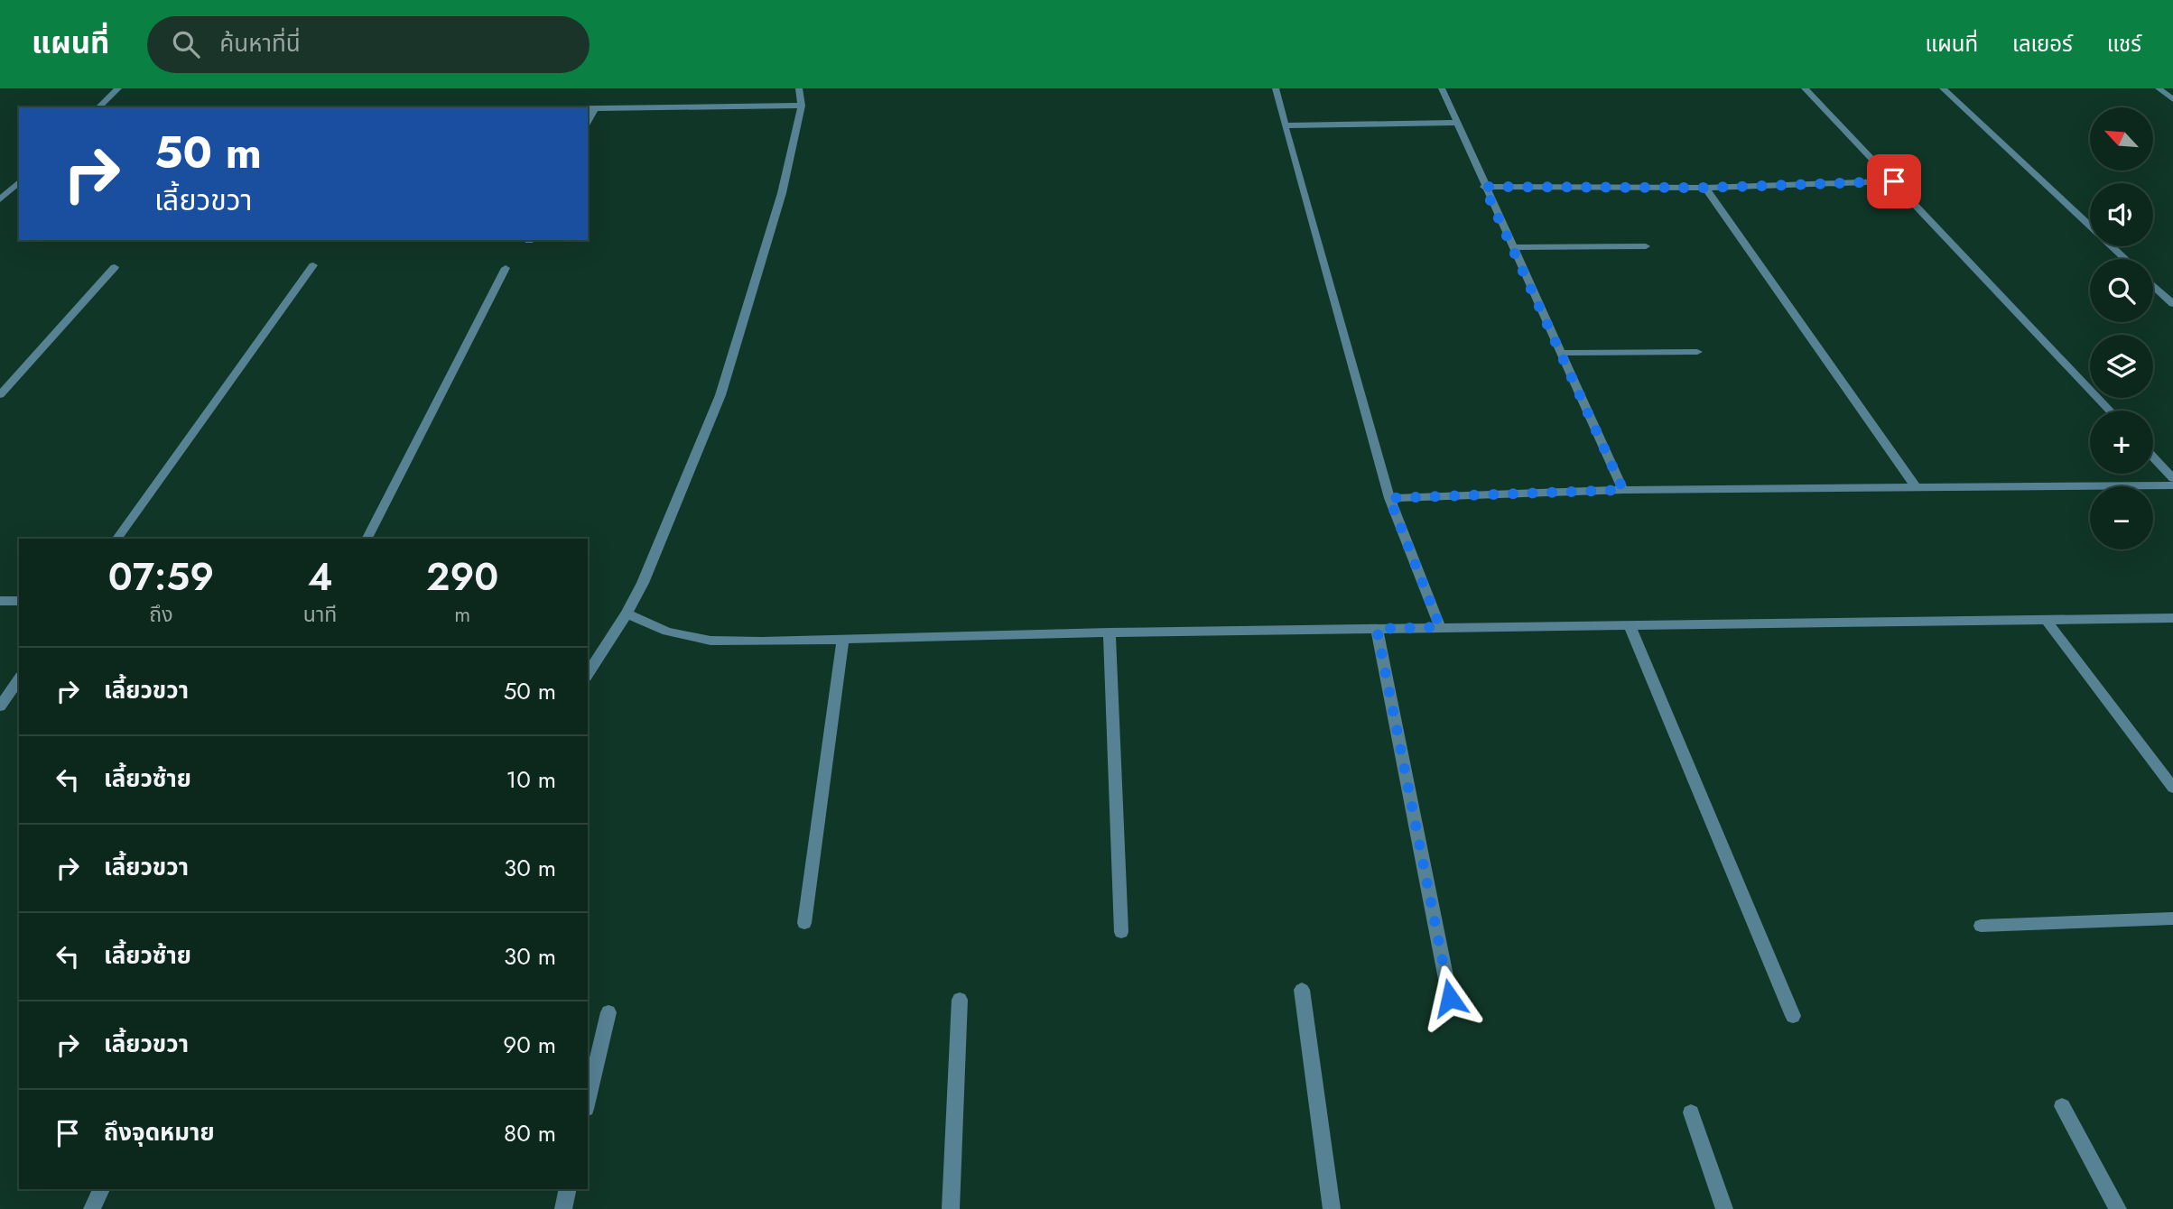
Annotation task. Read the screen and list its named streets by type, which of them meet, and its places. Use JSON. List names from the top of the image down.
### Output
{
  "north": "top left",
  "page": {
    "header": "แผนที่",
    "search": "ค้นหาที่นี่",
    "nav": ["แผนที่", "เลเยอร์", "แชร์"],
    "map_buttons": ["+", "−"],
    "turn": ["50 m", "เลี้ยวขวา"],
    "eta": [
      "07:59",
      "ถึง",
      "4",
      "นาที",
      "290",
      "m"
    ],
    "list": [
      {
        "name": "เลี้ยวขวา",
        "value": "50 m"
      },
      {
        "name": "เลี้ยวซ้าย",
        "value": "10 m"
      },
      {
        "name": "เลี้ยวขวา",
        "value": "30 m"
      },
      {
        "name": "เลี้ยวซ้าย",
        "value": "30 m"
      },
      {
        "name": "เลี้ยวขวา",
        "value": "90 m"
      },
      {
        "name": "ถึงจุดหมาย",
        "value": "80 m"
      }
    ]
  }
}
